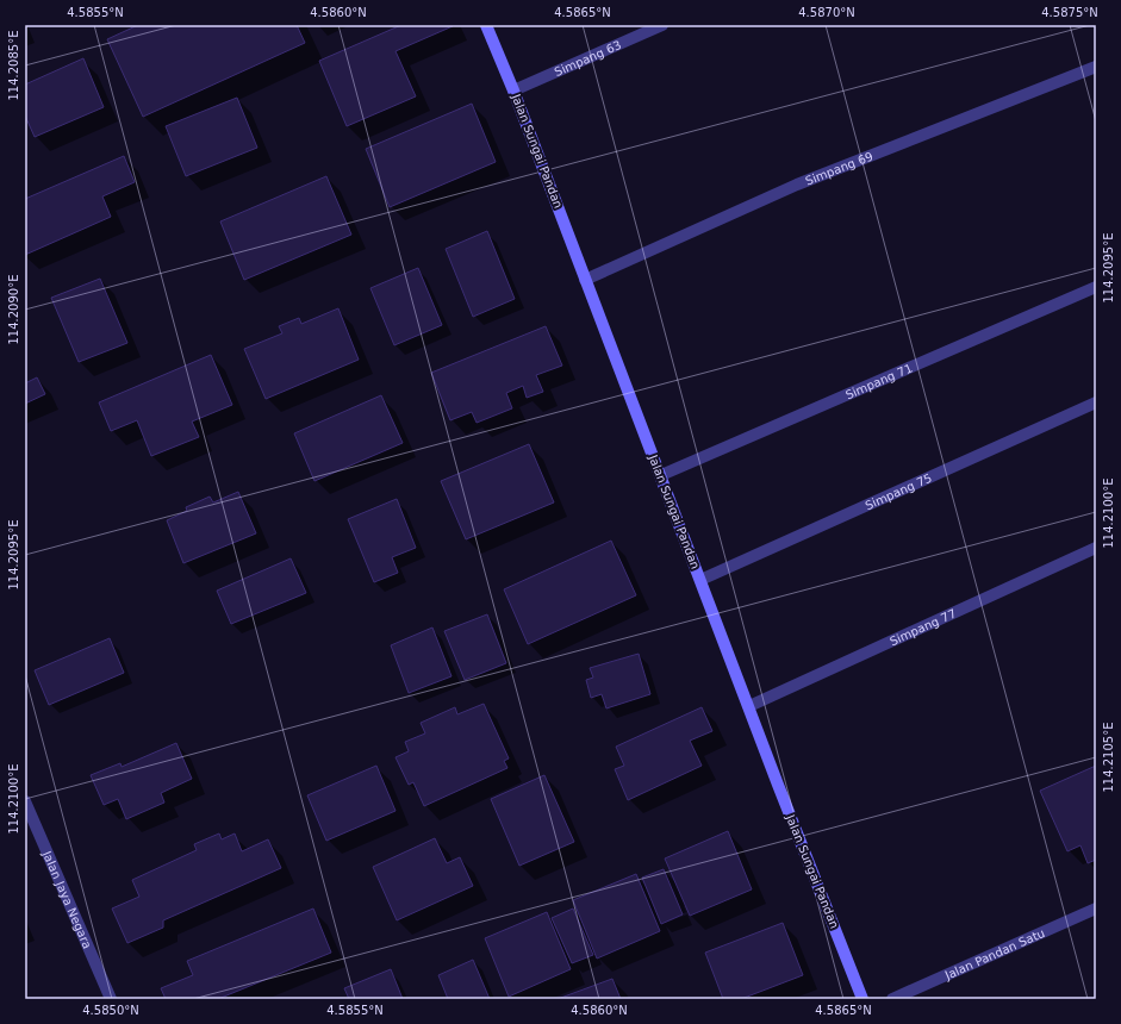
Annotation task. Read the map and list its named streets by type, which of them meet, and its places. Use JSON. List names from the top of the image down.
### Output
{
  "streets": {
    "street": [
      "Simpang 63",
      "Jalan Sungai Pandan",
      "Simpang 69",
      "Simpang 71",
      "Simpang 75",
      "Simpang 77",
      "Jalan Jaya Negara",
      "Jalan Pandan Satu"
    ]
  },
  "crossings": [
    ["Simpang 63", "Jalan Sungai Pandan"],
    ["Jalan Sungai Pandan", "Simpang 69"],
    ["Jalan Sungai Pandan", "Simpang 71"],
    ["Jalan Sungai Pandan", "Simpang 75"],
    ["Jalan Sungai Pandan", "Simpang 77"]
  ],
  "coordinates": [
    "4.5855°N",
    "4.5860°N",
    "4.5865°N",
    "4.5870°N",
    "4.5875°N",
    "114.2085°E",
    "114.2095°E",
    "114.2090°E",
    "114.2100°E",
    "114.2105°E",
    "4.5850°N"
  ]
}
